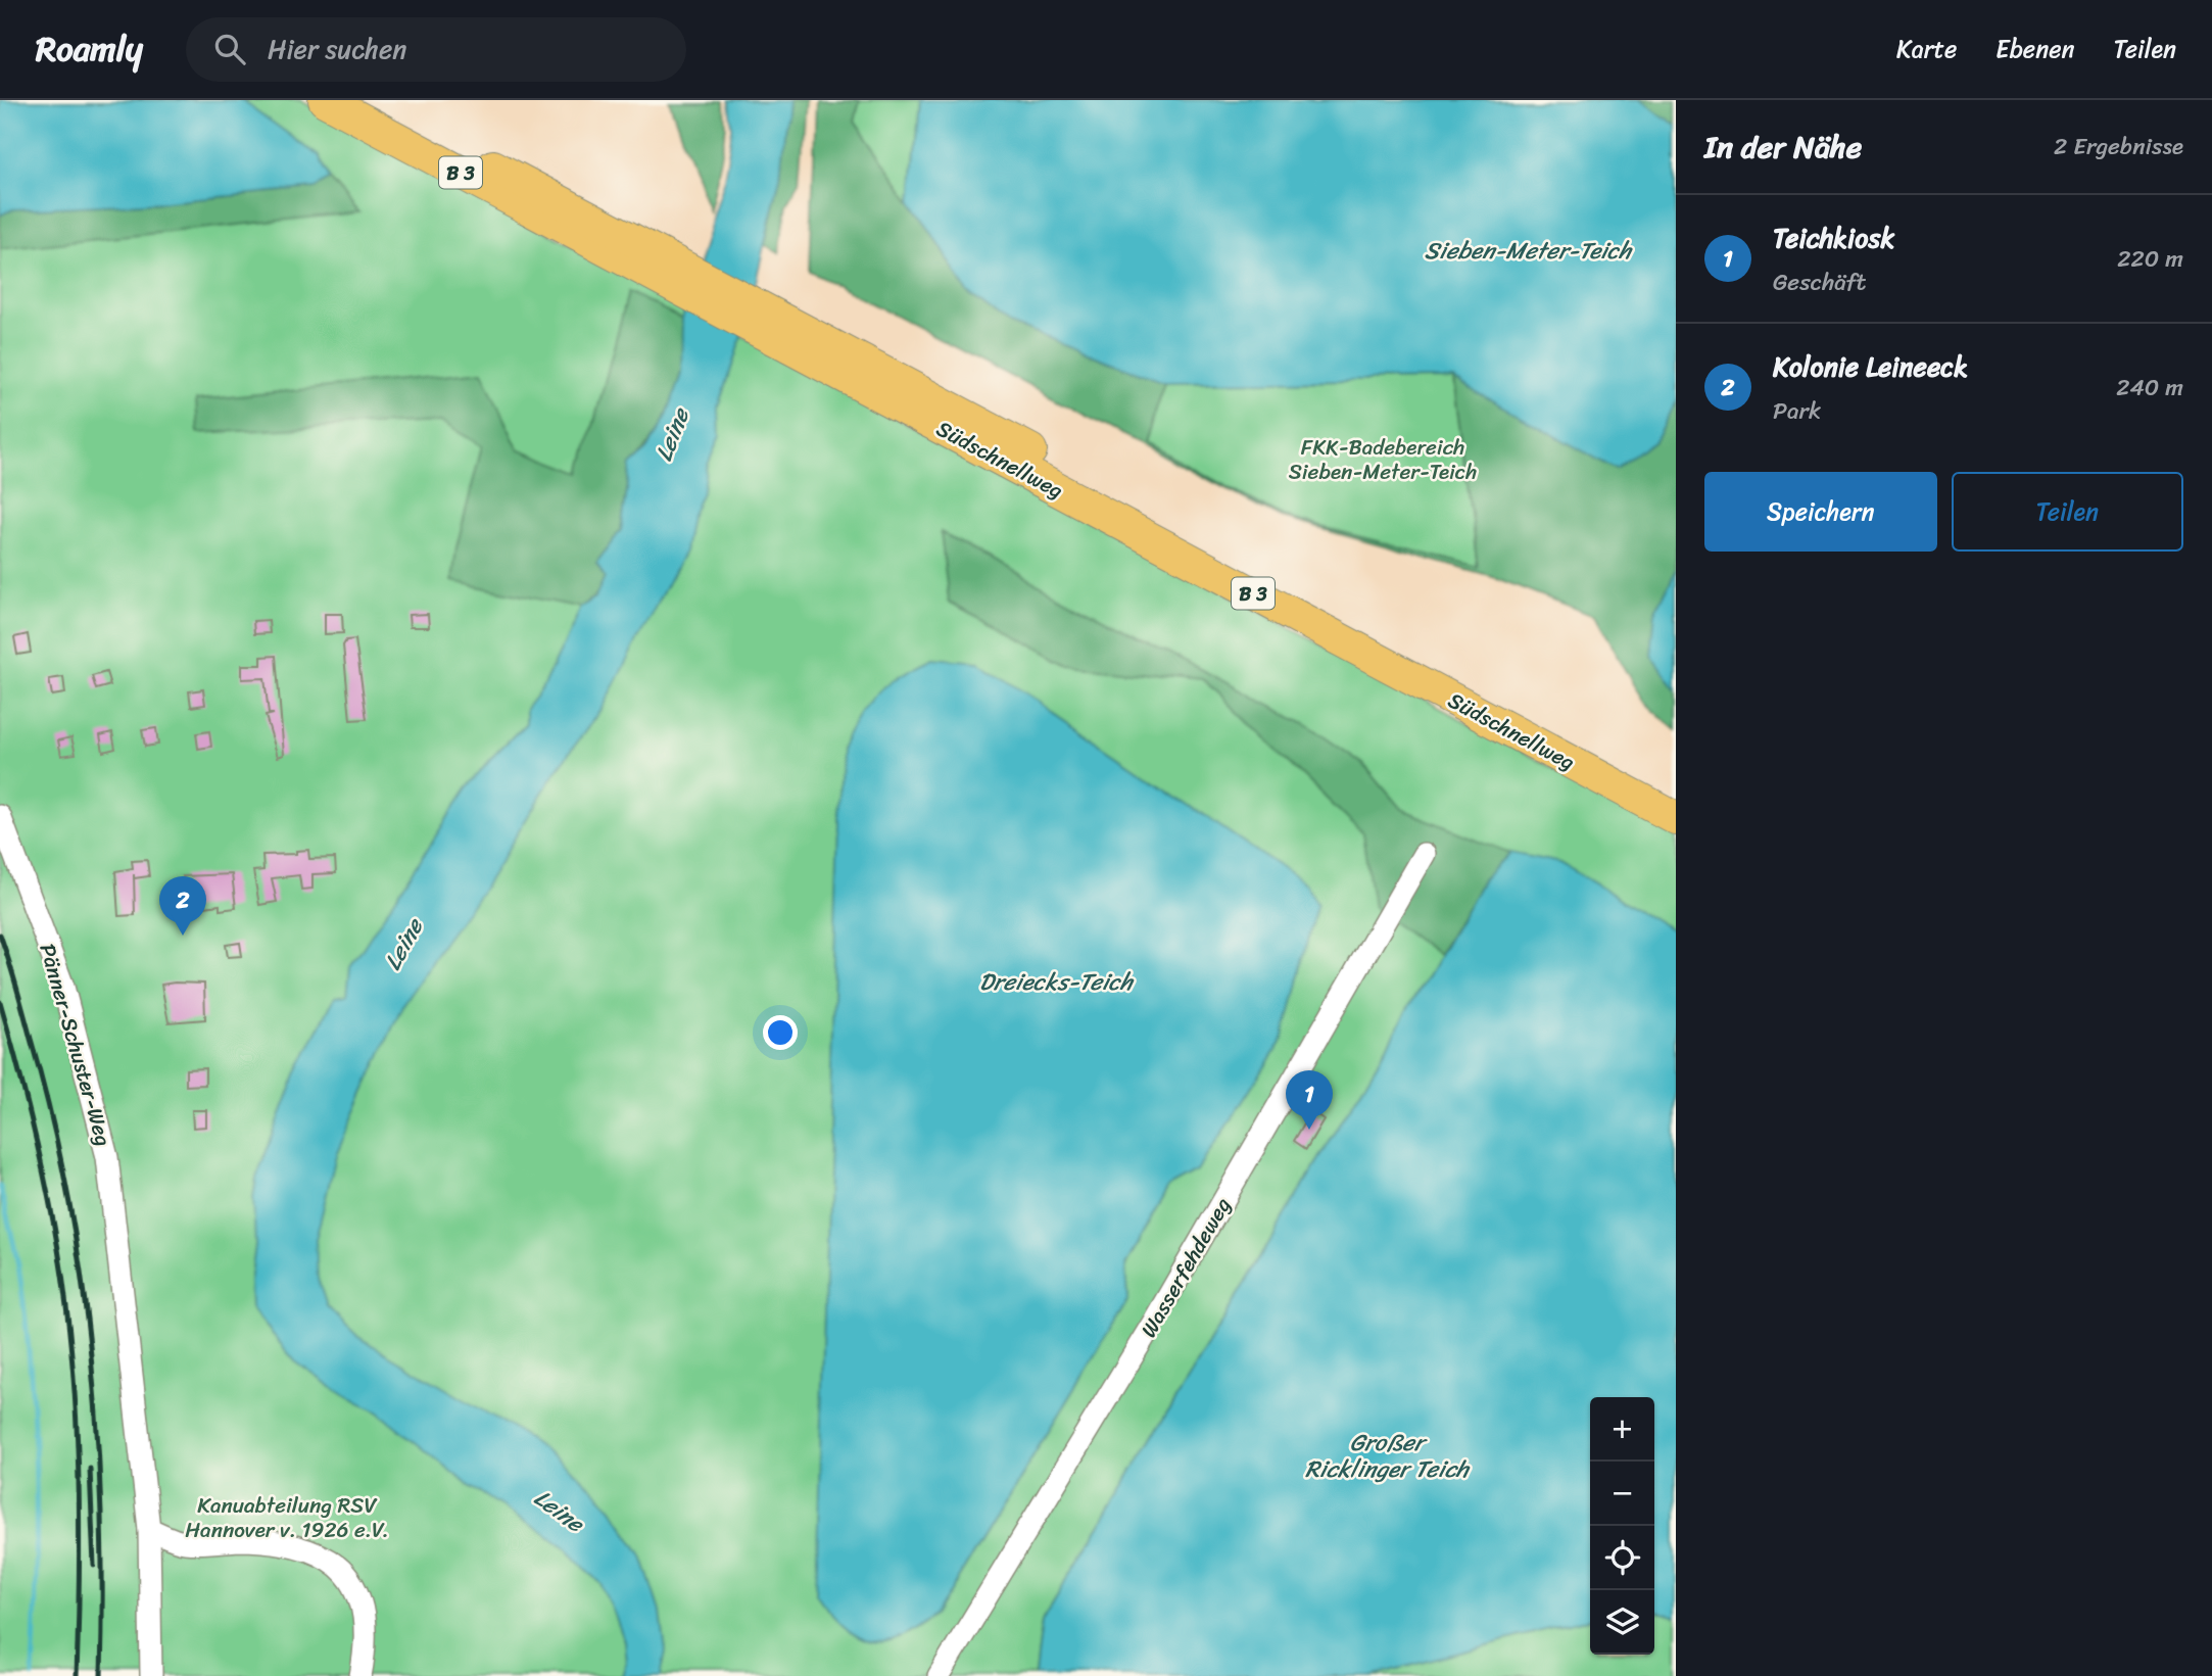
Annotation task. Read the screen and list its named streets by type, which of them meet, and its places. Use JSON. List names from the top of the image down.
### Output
{
  "streets": {
    "highway": ["B 3", "Südschnellweg"],
    "lane": ["Pänner-Schuster-Weg", "Wasserfehdeweg"]
  },
  "water": [
    "Sieben-Meter-Teich",
    "Leine",
    "Dreiecks-Teich",
    "Großer Ricklinger Teich"
  ],
  "parks": ["FKK-Badebereich Sieben-Meter-Teich", "Kanuabteilung RSV Hannover v. 1926 e.V."],
  "page": {
    "header": "Roamly",
    "search": "Hier suchen",
    "nav": ["Karte", "Ebenen", "Teilen"],
    "heading": ["In der Nähe", "2 Ergebnisse"],
    "list": [
      {
        "mark": "1",
        "name": "Teichkiosk",
        "note": "Geschäft",
        "value": "220 m"
      },
      {
        "mark": "2",
        "name": "Kolonie Leineeck",
        "note": "Park",
        "value": "240 m"
      }
    ],
    "buttons": ["Speichern", "Teilen"],
    "pins": ["2", "1"],
    "map_buttons": ["+", "−"]
  }
}
